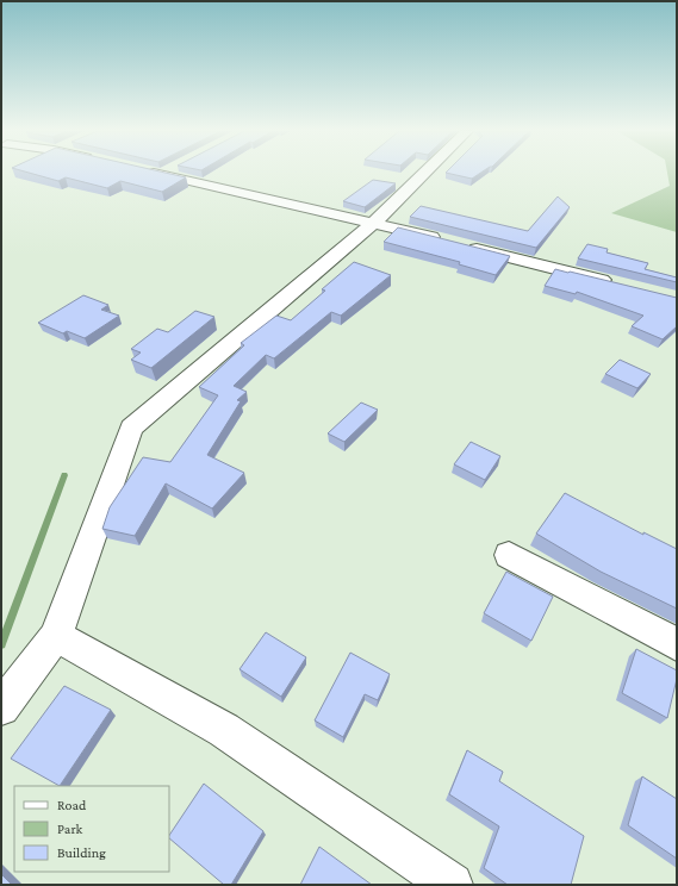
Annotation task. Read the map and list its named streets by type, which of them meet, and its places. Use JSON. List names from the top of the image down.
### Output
{
  "legend": ["Road", "Park", "Building"]
}
